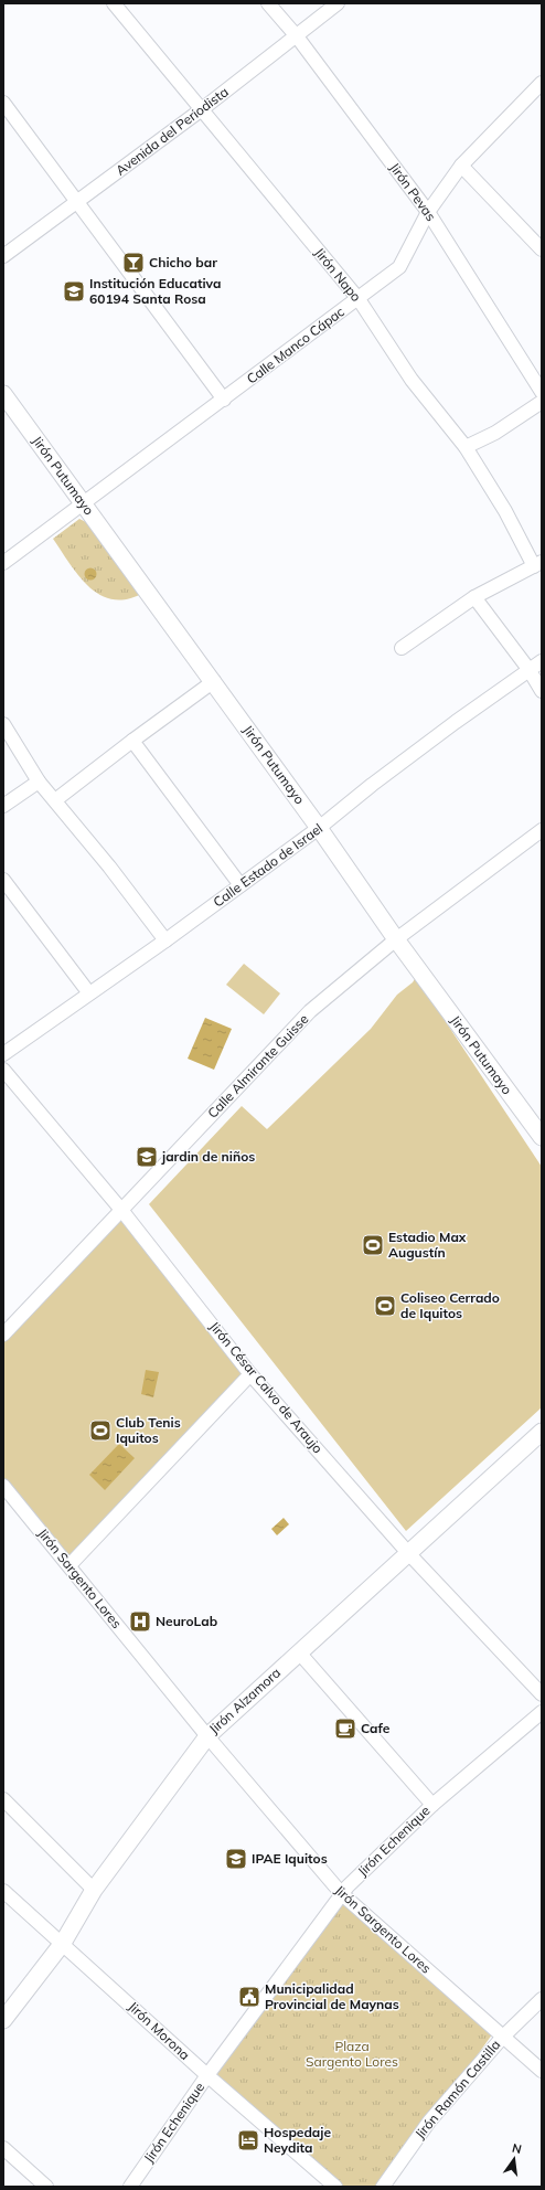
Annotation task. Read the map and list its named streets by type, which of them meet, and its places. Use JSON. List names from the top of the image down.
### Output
{
  "streets": {
    "street": [
      "Avenida del Periodista",
      "Jirón Pevas",
      "Jirón Napo",
      "Calle Manco Cápac",
      "Jirón Putumayo",
      "Calle Estado de Israel",
      "Calle Almirante Guisse",
      "Jirón César Calvo de Araujo",
      "Jirón Sargento Lores",
      "Jirón Alzamora",
      "Jirón Echenique",
      "Jirón Morona",
      "Jirón Ramón Castilla"
    ]
  },
  "crossings": [
    ["Avenida del Periodista", "Jirón Pevas"],
    ["Avenida del Periodista", "Jirón Napo"],
    ["Jirón Pevas", "Calle Manco Cápac"],
    ["Jirón Napo", "Calle Manco Cápac"],
    ["Calle Manco Cápac", "Jirón Putumayo"],
    ["Jirón Putumayo", "Calle Estado de Israel"],
    ["Jirón Putumayo", "Calle Almirante Guisse"],
    ["Calle Almirante Guisse", "Jirón César Calvo de Araujo"],
    ["Jirón César Calvo de Araujo", "Jirón Alzamora"],
    ["Jirón Sargento Lores", "Jirón Alzamora"],
    ["Jirón Sargento Lores", "Jirón Echenique"],
    ["Jirón Sargento Lores", "Jirón Ramón Castilla"],
    ["Jirón Alzamora", "Jirón Morona"],
    ["Jirón Echenique", "Jirón Morona"]
  ],
  "parks": ["Plaza Sargento Lores"],
  "places": {
    "bar": ["Chicho bar"],
    "school or university": ["Institución Educativa 60194 Santa Rosa", "jardin de niños", "IPAE Iquitos"],
    "sports": ["Estadio Max Augustín", "Coliseo Cerrado de Iquitos", "Club Tenis Iquitos"],
    "hospital": ["NeuroLab"],
    "cafe": ["Cafe"],
    "public building": ["Municipalidad Provincial de Maynas"],
    "hotel": ["Hospedaje Neydita"]
  },
  "north": "top"
}
